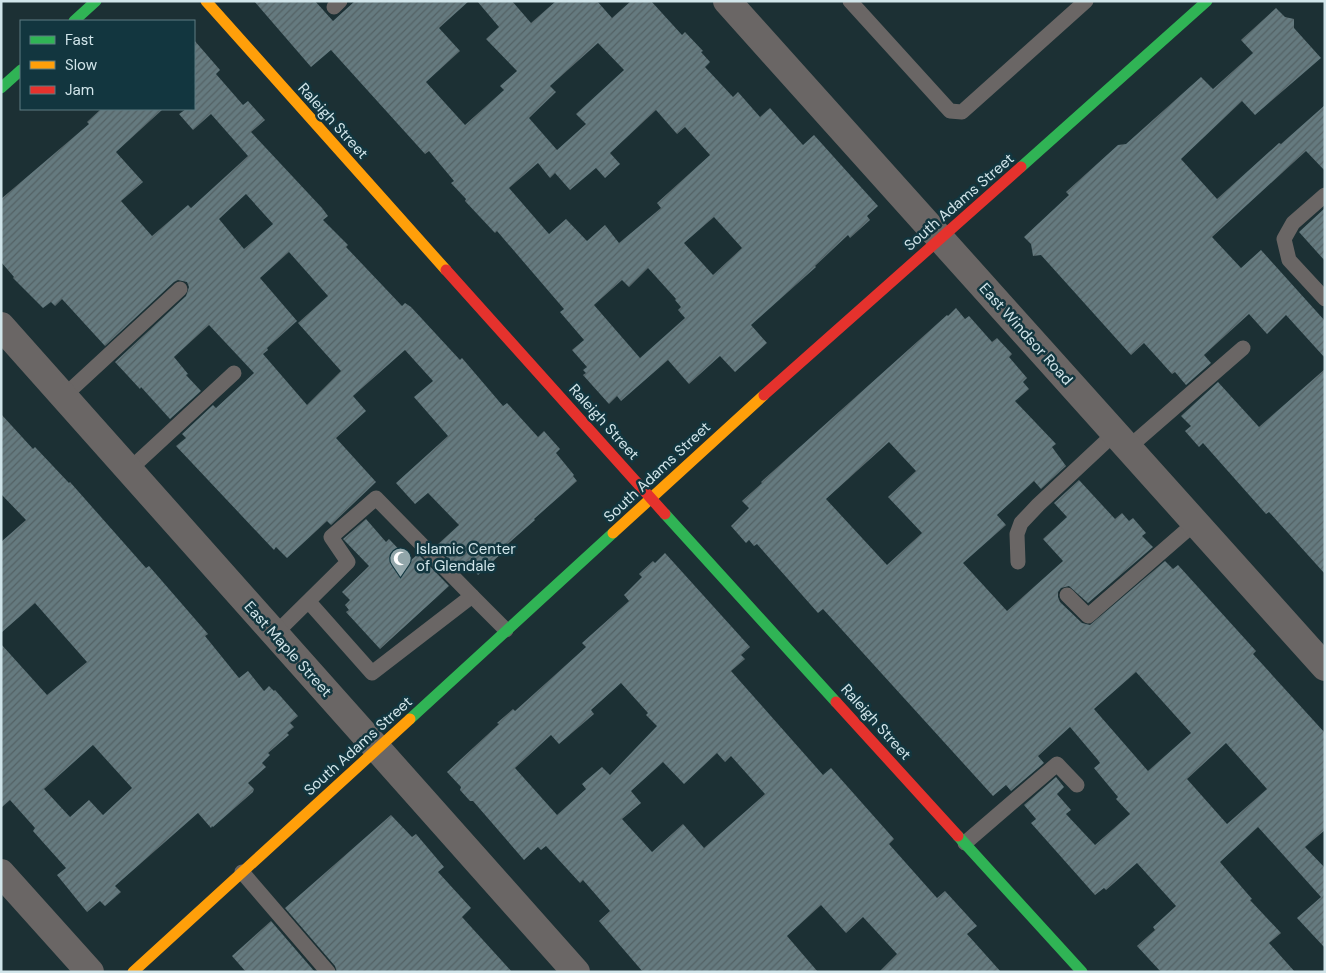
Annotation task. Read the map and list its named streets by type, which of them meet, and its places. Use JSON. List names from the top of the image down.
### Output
{
  "streets": {
    "street": [
      "Raleigh Street",
      "South Adams Street",
      "East Windsor Road",
      "East Maple Street"
    ]
  },
  "crossings": [
    ["Raleigh Street", "South Adams Street"],
    ["South Adams Street", "East Windsor Road"],
    ["South Adams Street", "East Maple Street"]
  ],
  "places": {
    "mosque": ["Islamic Center of Glendale"]
  },
  "legend": ["Fast", "Slow", "Jam"]
}
